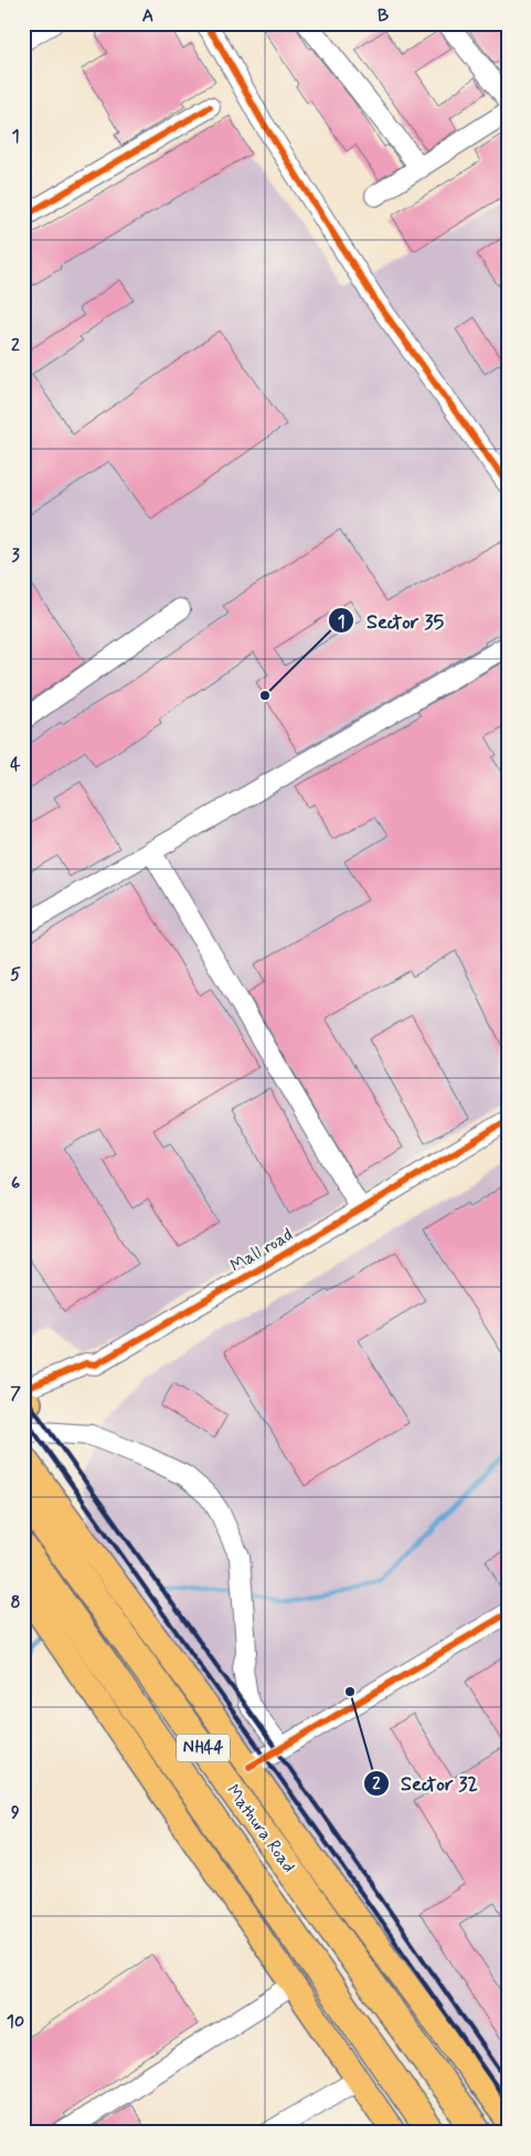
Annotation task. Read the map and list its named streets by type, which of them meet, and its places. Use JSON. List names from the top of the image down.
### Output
{
  "streets": {
    "highway": ["NH44", "Mathura Road"],
    "street": ["Mall road"]
  },
  "places": ["Sector 35", "Sector 32"],
  "grid": {
    "columns": ["A", "B"],
    "rows": [
      "1",
      "2",
      "3",
      "4",
      "5",
      "6",
      "7",
      "8",
      "9",
      "10"
    ]
  }
}
